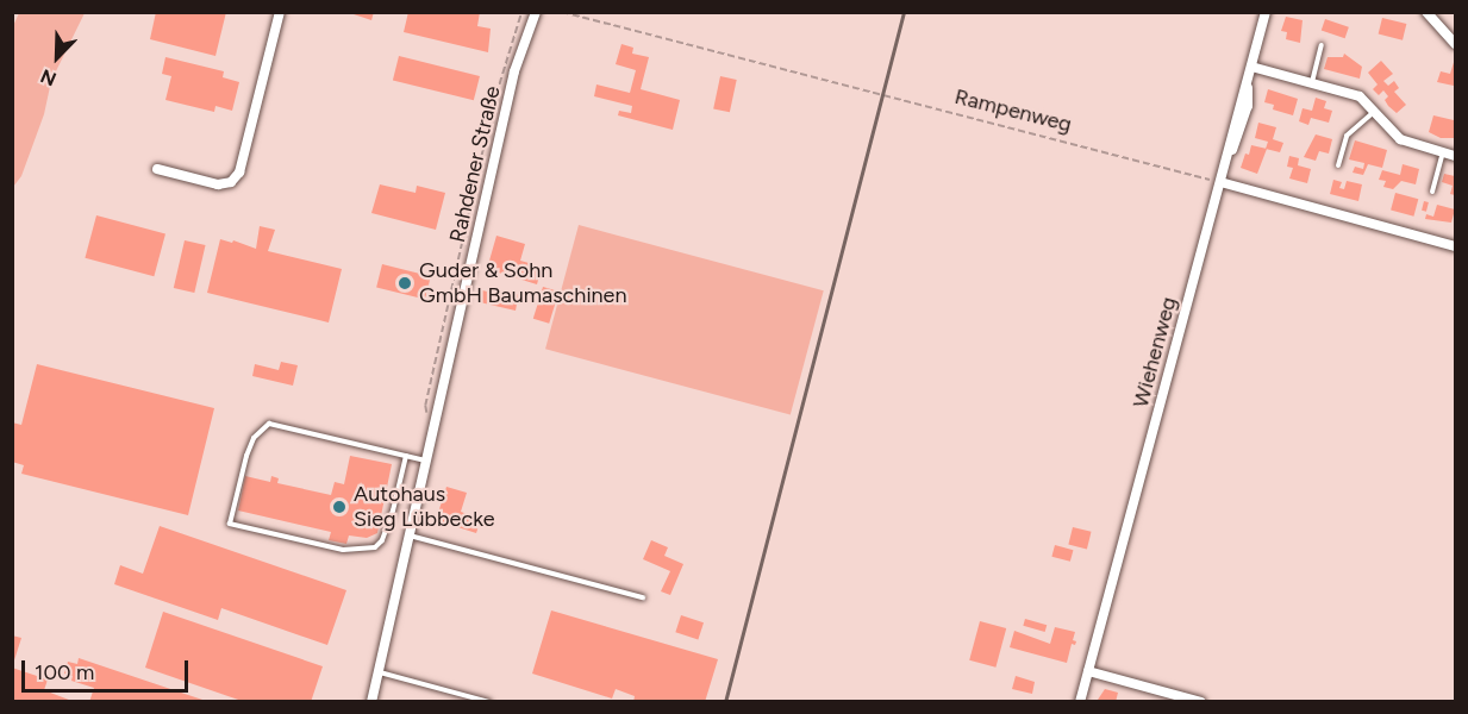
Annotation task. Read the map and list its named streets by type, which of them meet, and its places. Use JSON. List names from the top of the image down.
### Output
{
  "streets": {
    "street": ["Rahdener Straße", "Wiehenweg"],
    "path": ["Rampenweg"]
  },
  "crossings": [
    ["Rampenweg", "Wiehenweg"]
  ],
  "places": ["Guder & Sohn GmbH Baumaschinen", "Autohaus Sieg Lübbecke"],
  "scale_bar": "100 m",
  "north": "bottom left"
}
